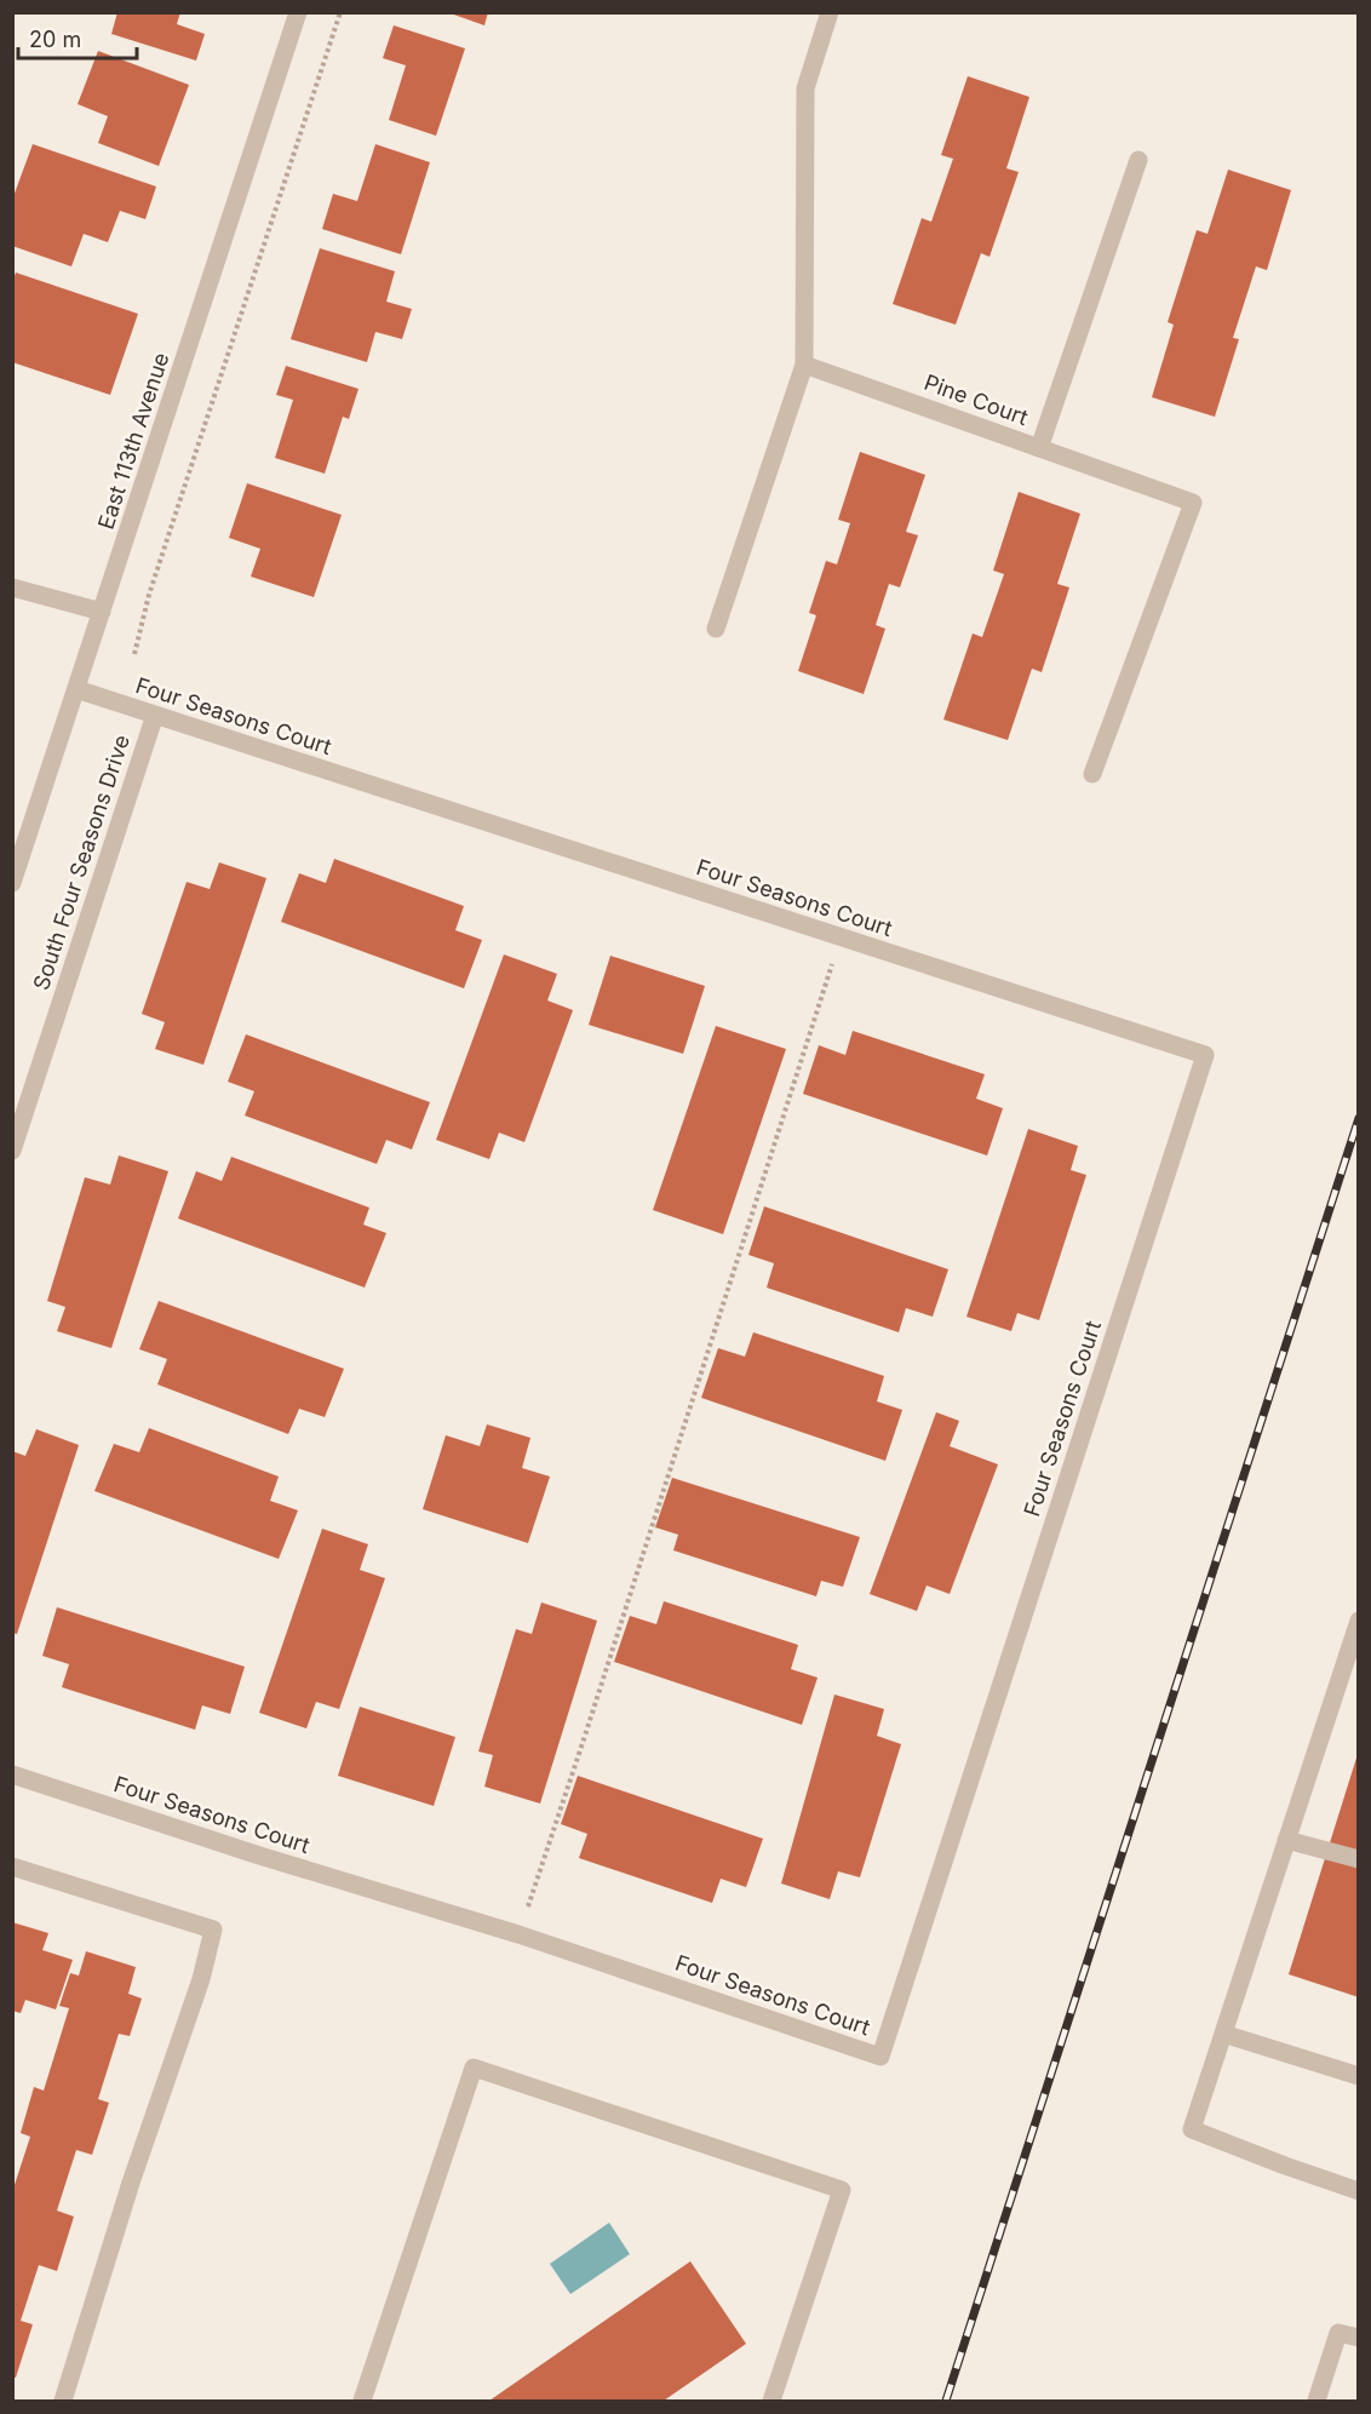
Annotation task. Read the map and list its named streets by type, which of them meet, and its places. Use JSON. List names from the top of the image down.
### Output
{
  "streets": {
    "street": [
      "Pine Court",
      "East 113th Avenue",
      "Four Seasons Court",
      "South Four Seasons Drive"
    ]
  },
  "crossings": [
    ["East 113th Avenue", "Four Seasons Court"],
    ["Four Seasons Court", "South Four Seasons Drive"]
  ],
  "scale_bar": "20 m"
}
